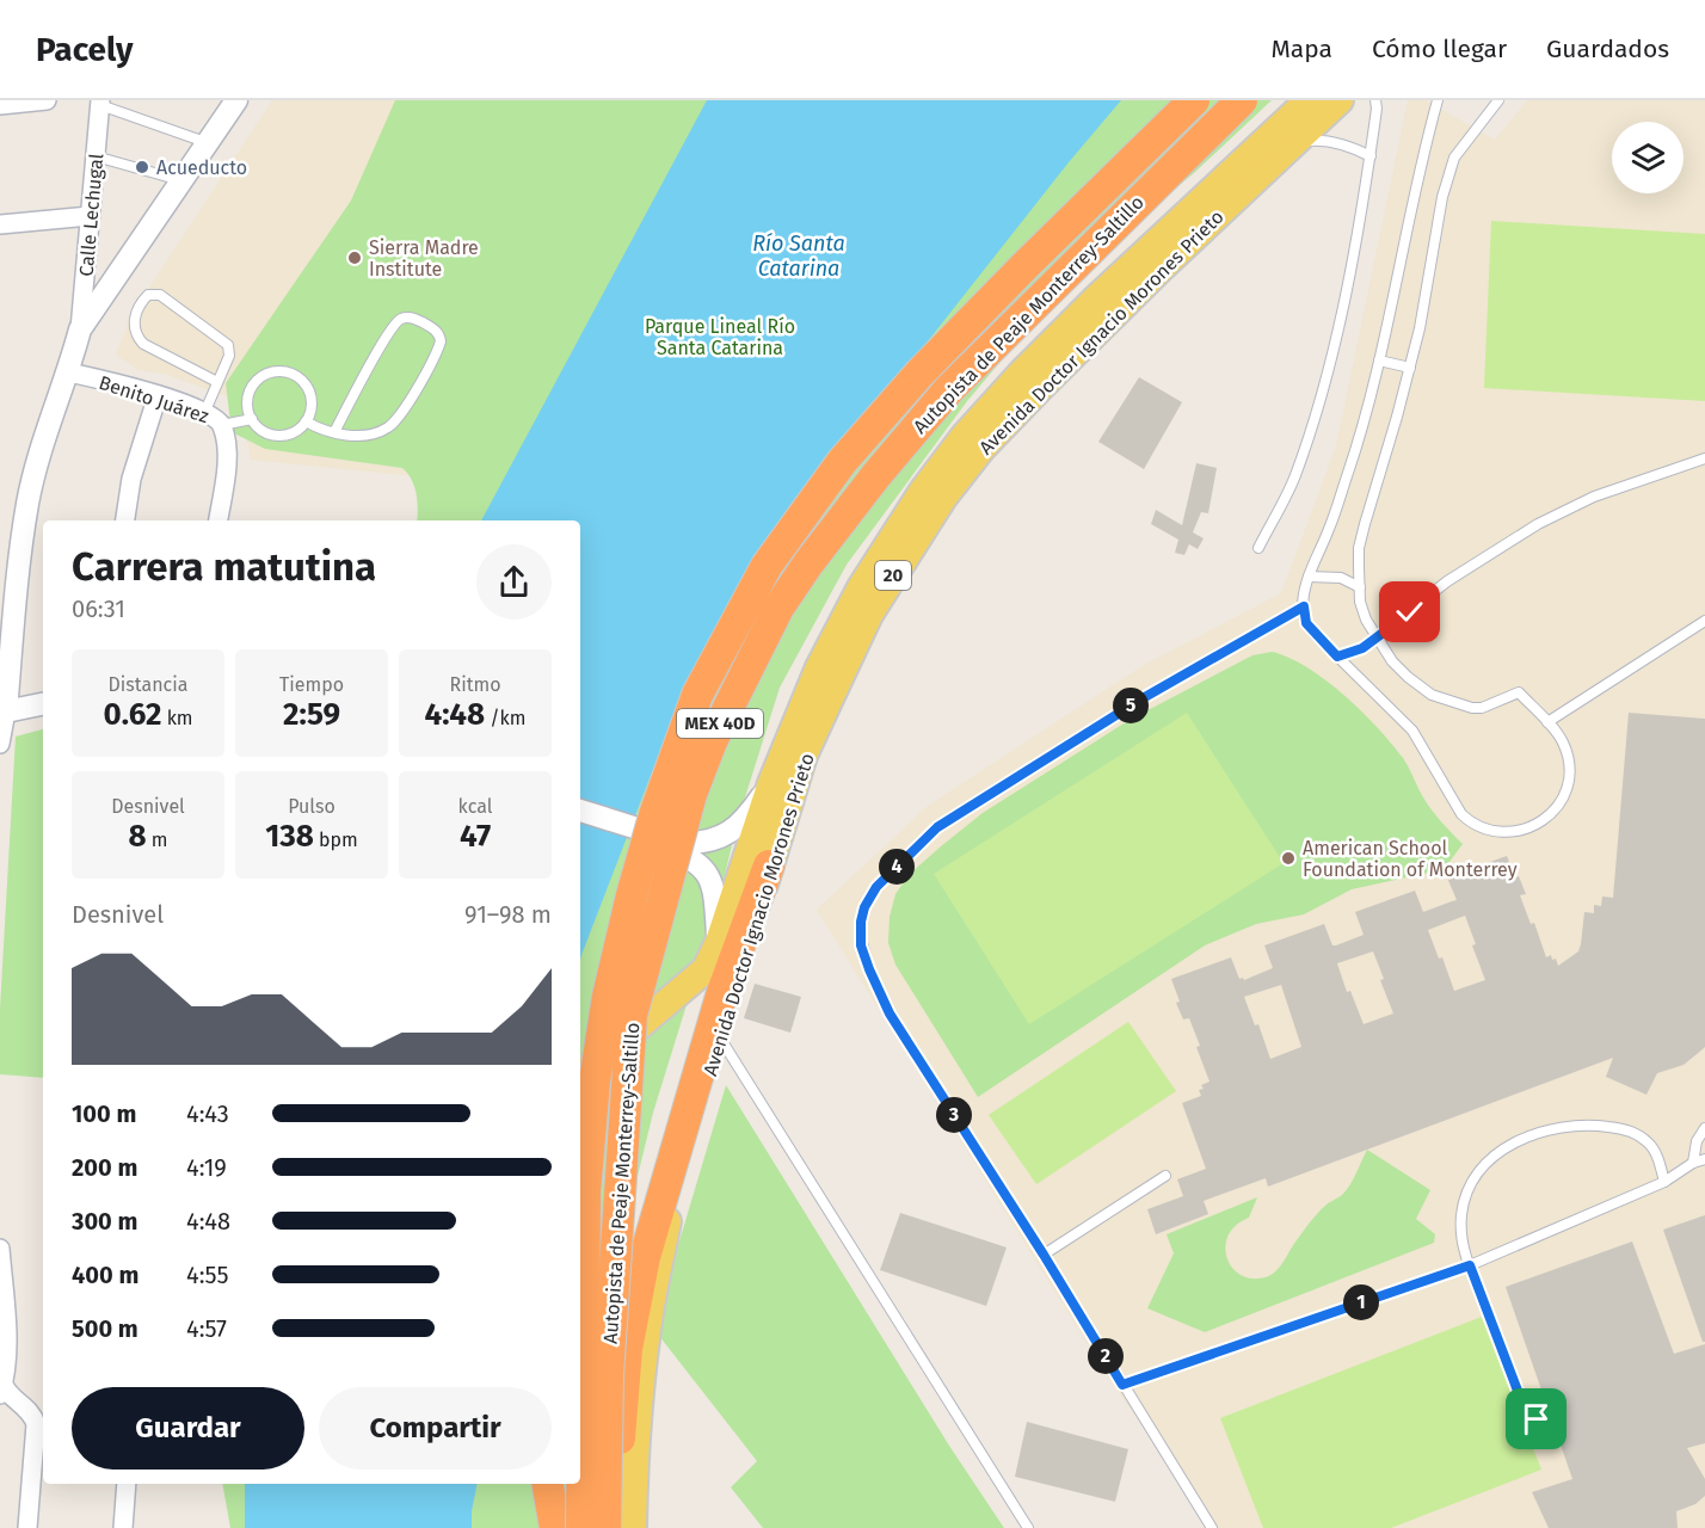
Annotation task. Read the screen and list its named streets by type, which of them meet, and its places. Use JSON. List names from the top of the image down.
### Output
{
  "streets": {
    "highway": ["Autopista de Peaje Monterrey-Saltillo", "MEX 40D"],
    "main road": ["Avenida Doctor Ignacio Morones Prieto", "20"],
    "street": ["Calle Lechugal", "Benito Juárez"]
  },
  "water": ["Río Santa Catarina"],
  "parks": ["Parque Lineal Río Santa Catarina"],
  "places": ["Acueducto", "Sierra Madre Institute", "American School Foundation of Monterrey"],
  "page": {
    "header": "Pacely",
    "nav": ["Mapa", "Cómo llegar", "Guardados"],
    "heading": ["Carrera matutina", "06:31"],
    "stats": [
      ["Distancia", "0.62 km"],
      ["Tiempo", "2:59"],
      ["Ritmo", "4:48 /km"],
      ["Desnivel", "8 m"],
      ["Pulso", "138 bpm"],
      ["kcal", "47"]
    ],
    "pins": [
      "5",
      "4",
      "3",
      "1",
      "2"
    ],
    "chart": ["Desnivel", "91–98 m"],
    "list": [
      {
        "name": "100 m",
        "note": "4:43"
      },
      {
        "name": "200 m",
        "note": "4:19"
      },
      {
        "name": "300 m",
        "note": "4:48"
      },
      {
        "name": "400 m",
        "note": "4:55"
      },
      {
        "name": "500 m",
        "note": "4:57"
      }
    ],
    "buttons": ["Guardar", "Compartir"]
  }
}
